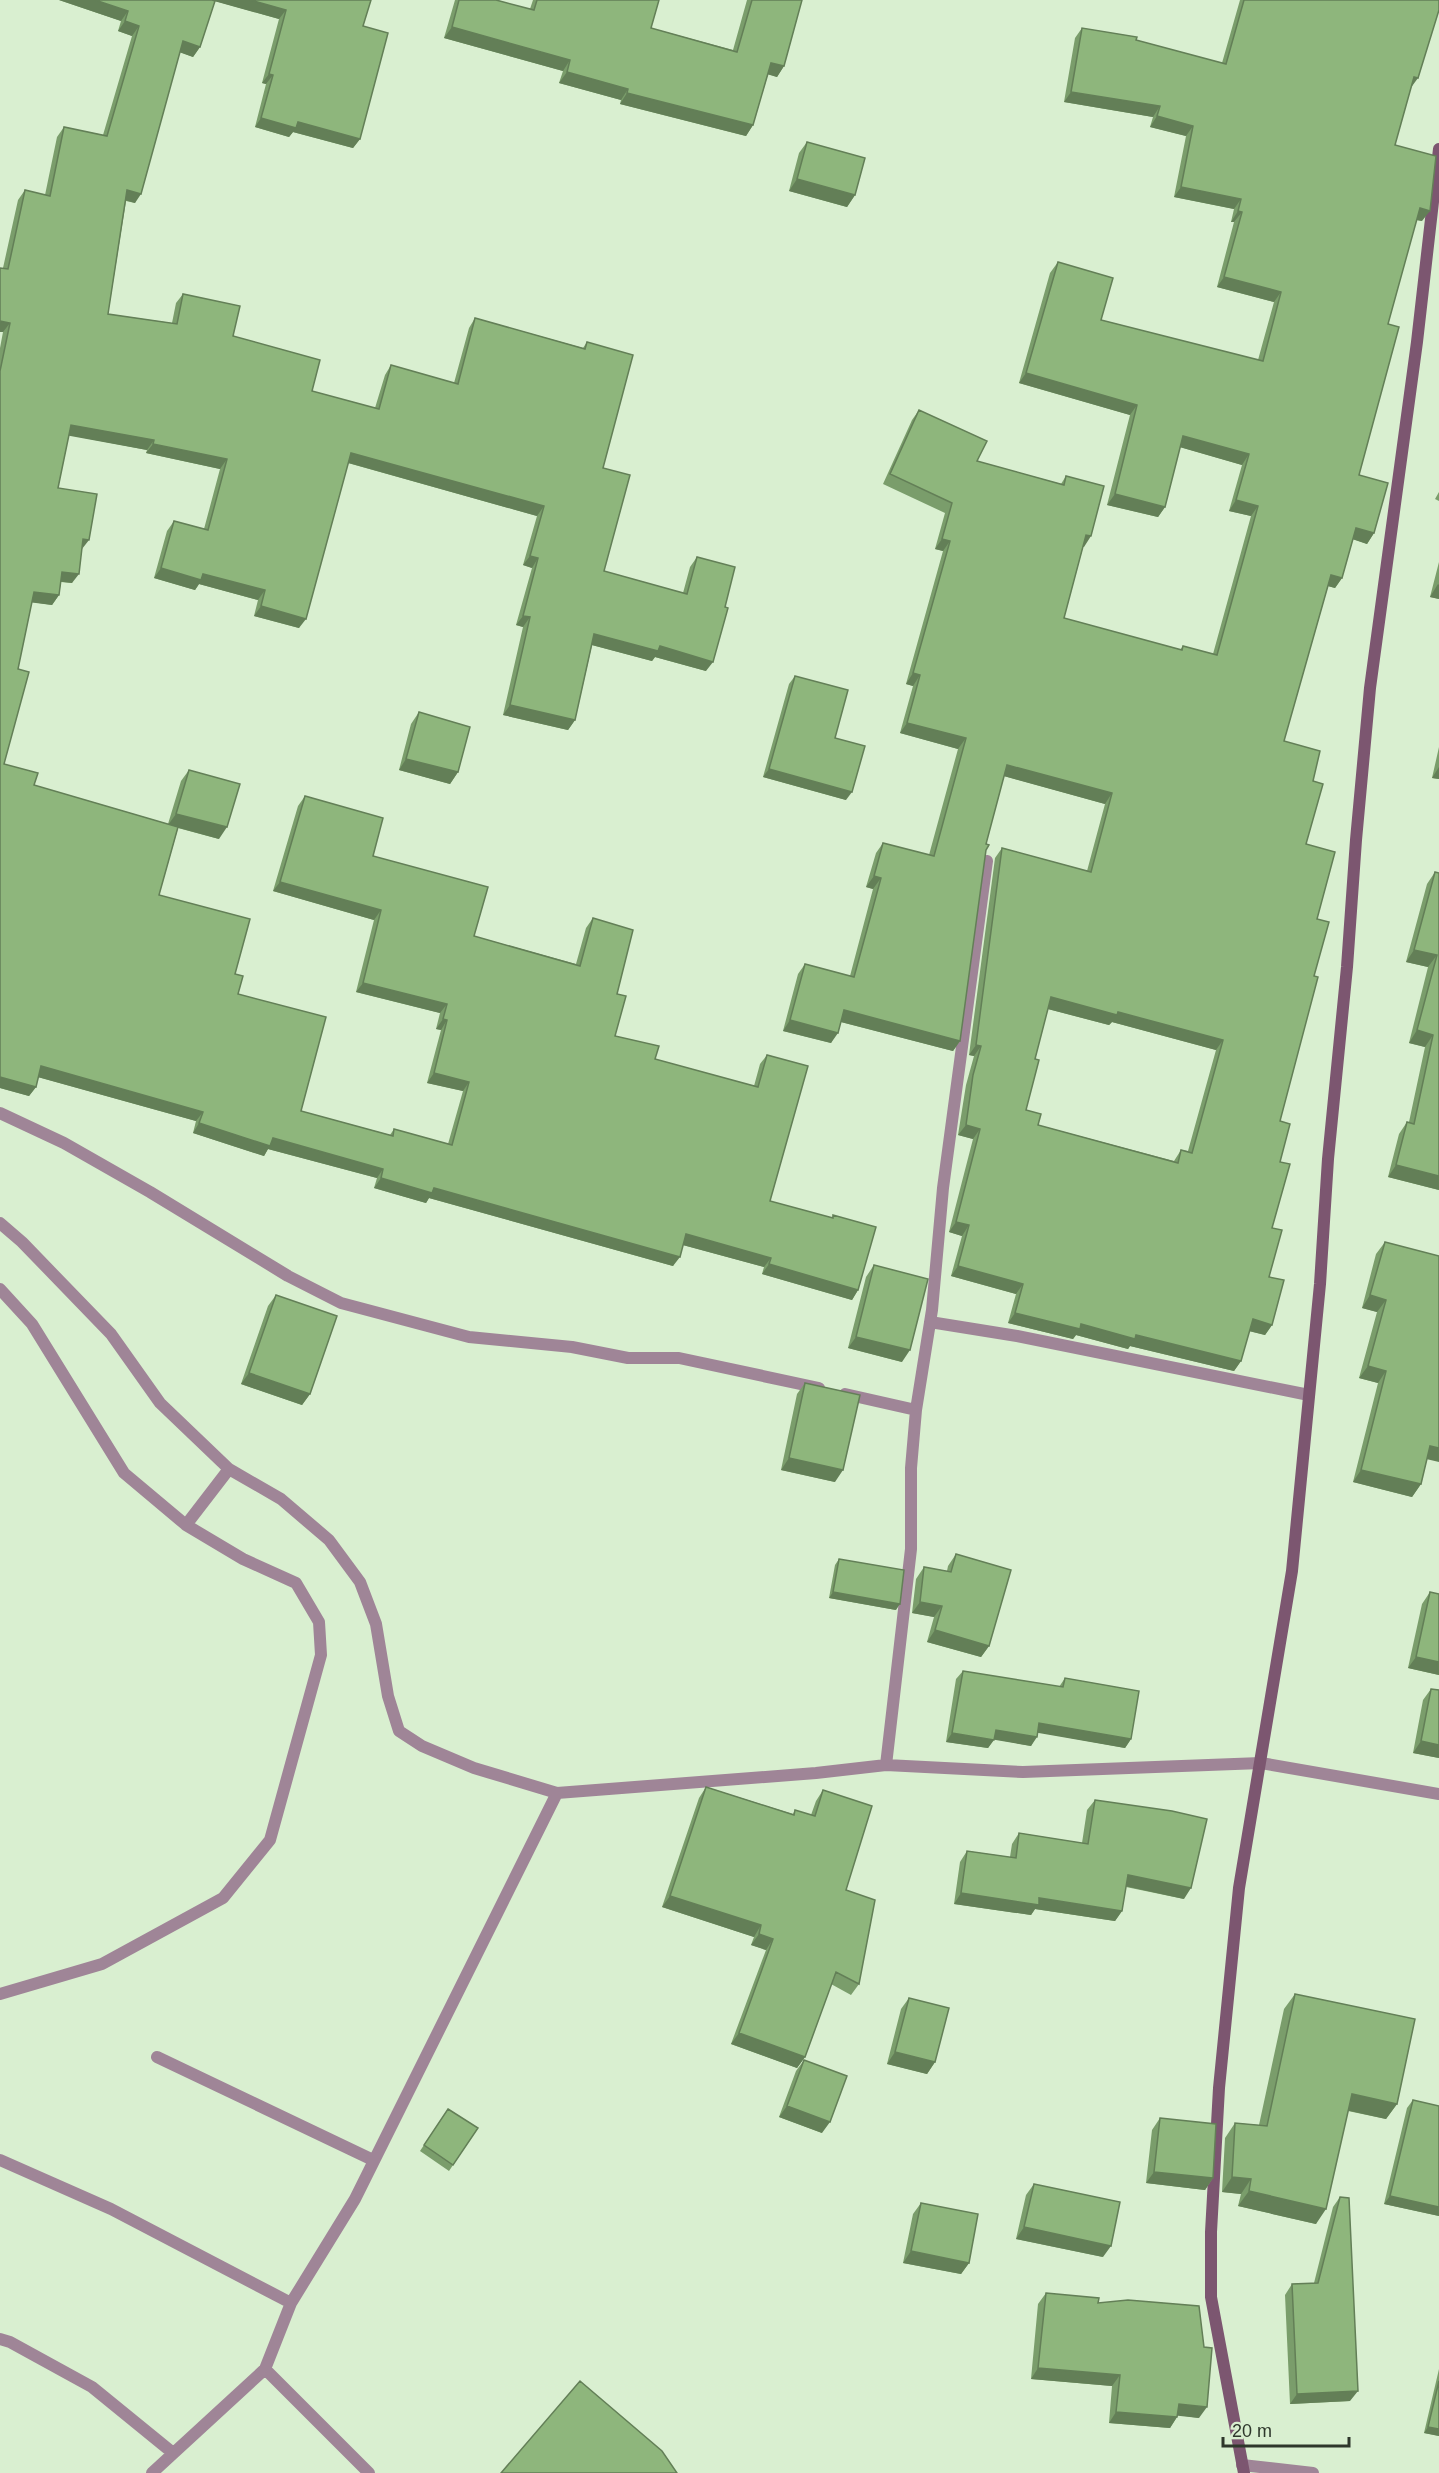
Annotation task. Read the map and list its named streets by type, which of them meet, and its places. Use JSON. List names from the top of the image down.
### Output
{
  "scale_bar": "20 m"
}
